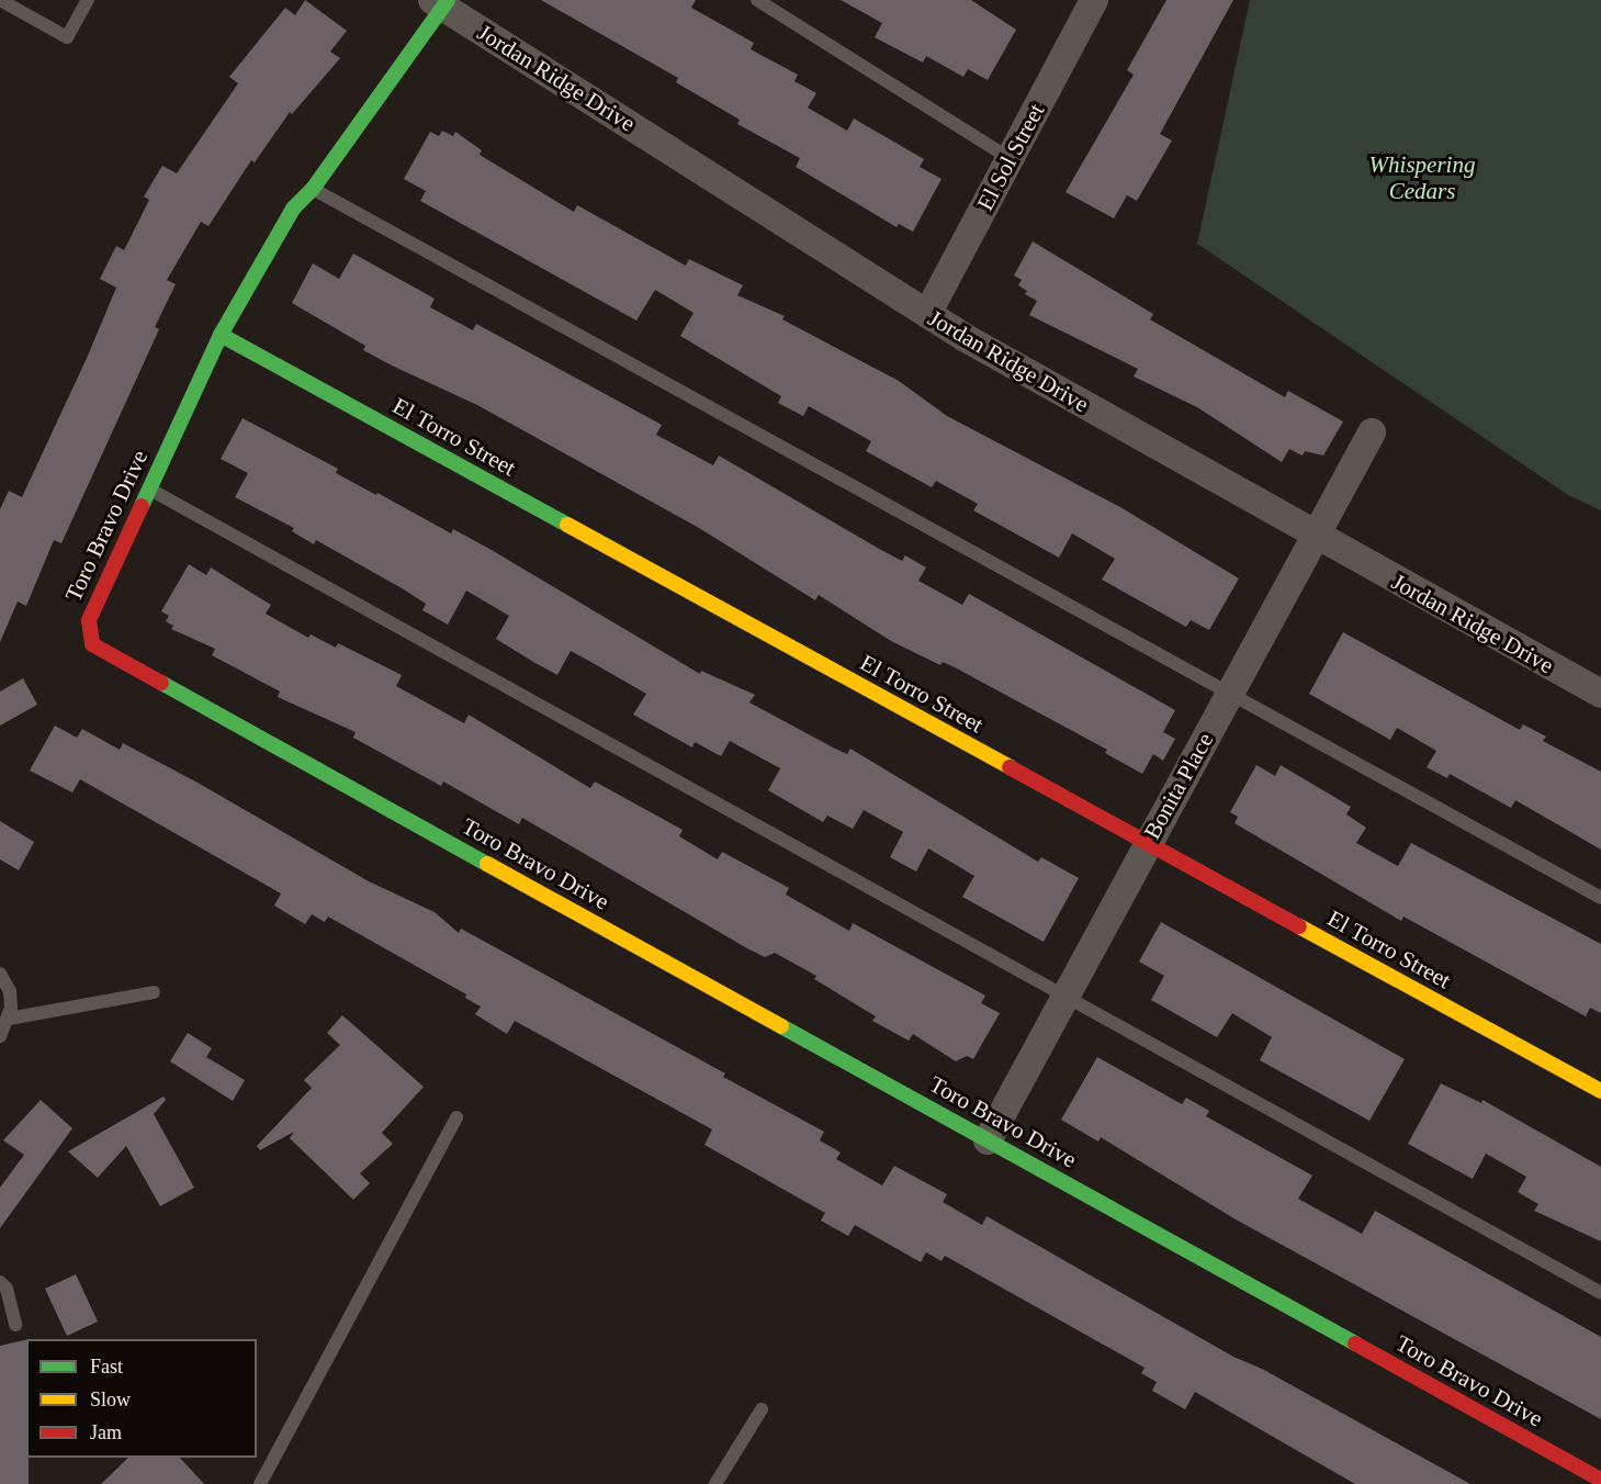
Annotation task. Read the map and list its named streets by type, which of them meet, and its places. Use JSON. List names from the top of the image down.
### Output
{
  "streets": {
    "street": [
      "Jordan Ridge Drive",
      "El Sol Street",
      "El Torro Street",
      "Toro Bravo Drive",
      "Bonita Place"
    ]
  },
  "crossings": [
    ["Jordan Ridge Drive", "El Sol Street"],
    ["Jordan Ridge Drive", "Toro Bravo Drive"],
    ["Jordan Ridge Drive", "Bonita Place"],
    ["El Torro Street", "Toro Bravo Drive"],
    ["El Torro Street", "Bonita Place"],
    ["Toro Bravo Drive", "Bonita Place"]
  ],
  "parks": ["Whispering Cedars"],
  "legend": ["Fast", "Slow", "Jam"]
}
